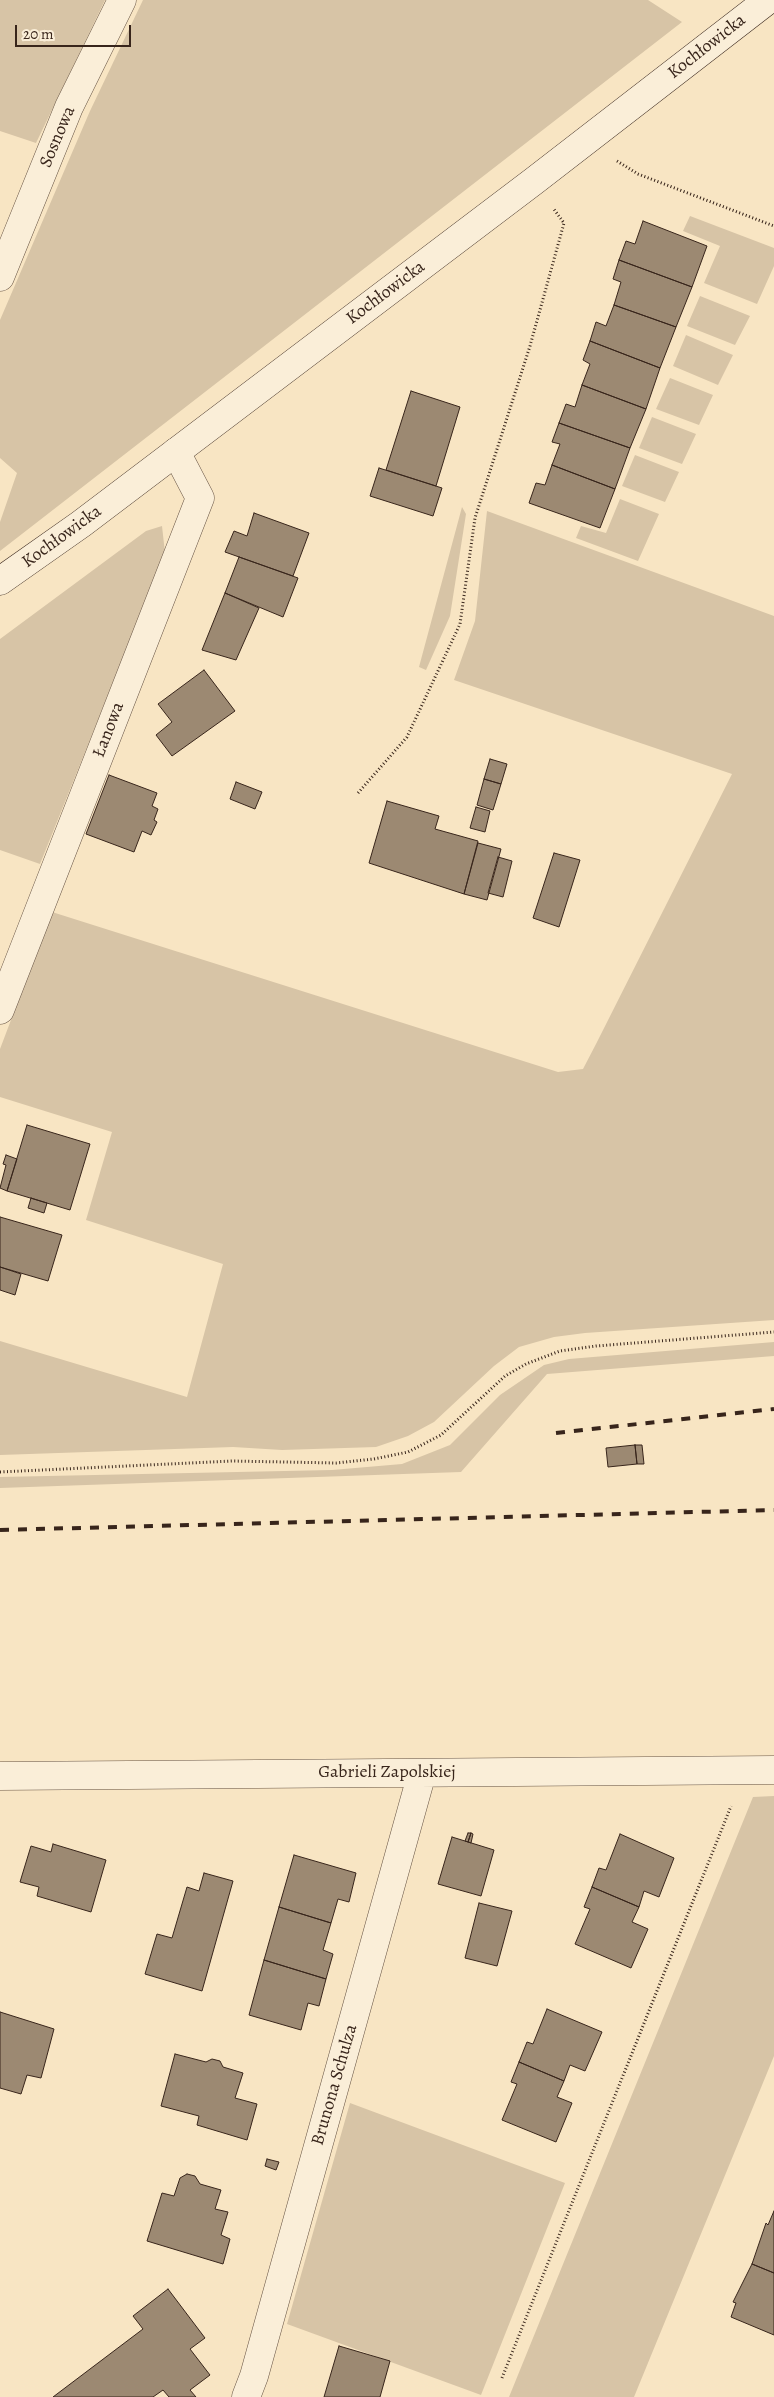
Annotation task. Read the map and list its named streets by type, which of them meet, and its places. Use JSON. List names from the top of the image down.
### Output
{
  "streets": {
    "street": [
      "Kochłowicka",
      "Sosnowa",
      "Łanowa",
      "Gabrieli Zapolskiej",
      "Brunona Schulza"
    ]
  },
  "crossings": [
    ["Kochłowicka", "Łanowa"],
    ["Gabrieli Zapolskiej", "Brunona Schulza"]
  ],
  "scale_bar": "20 m"
}
